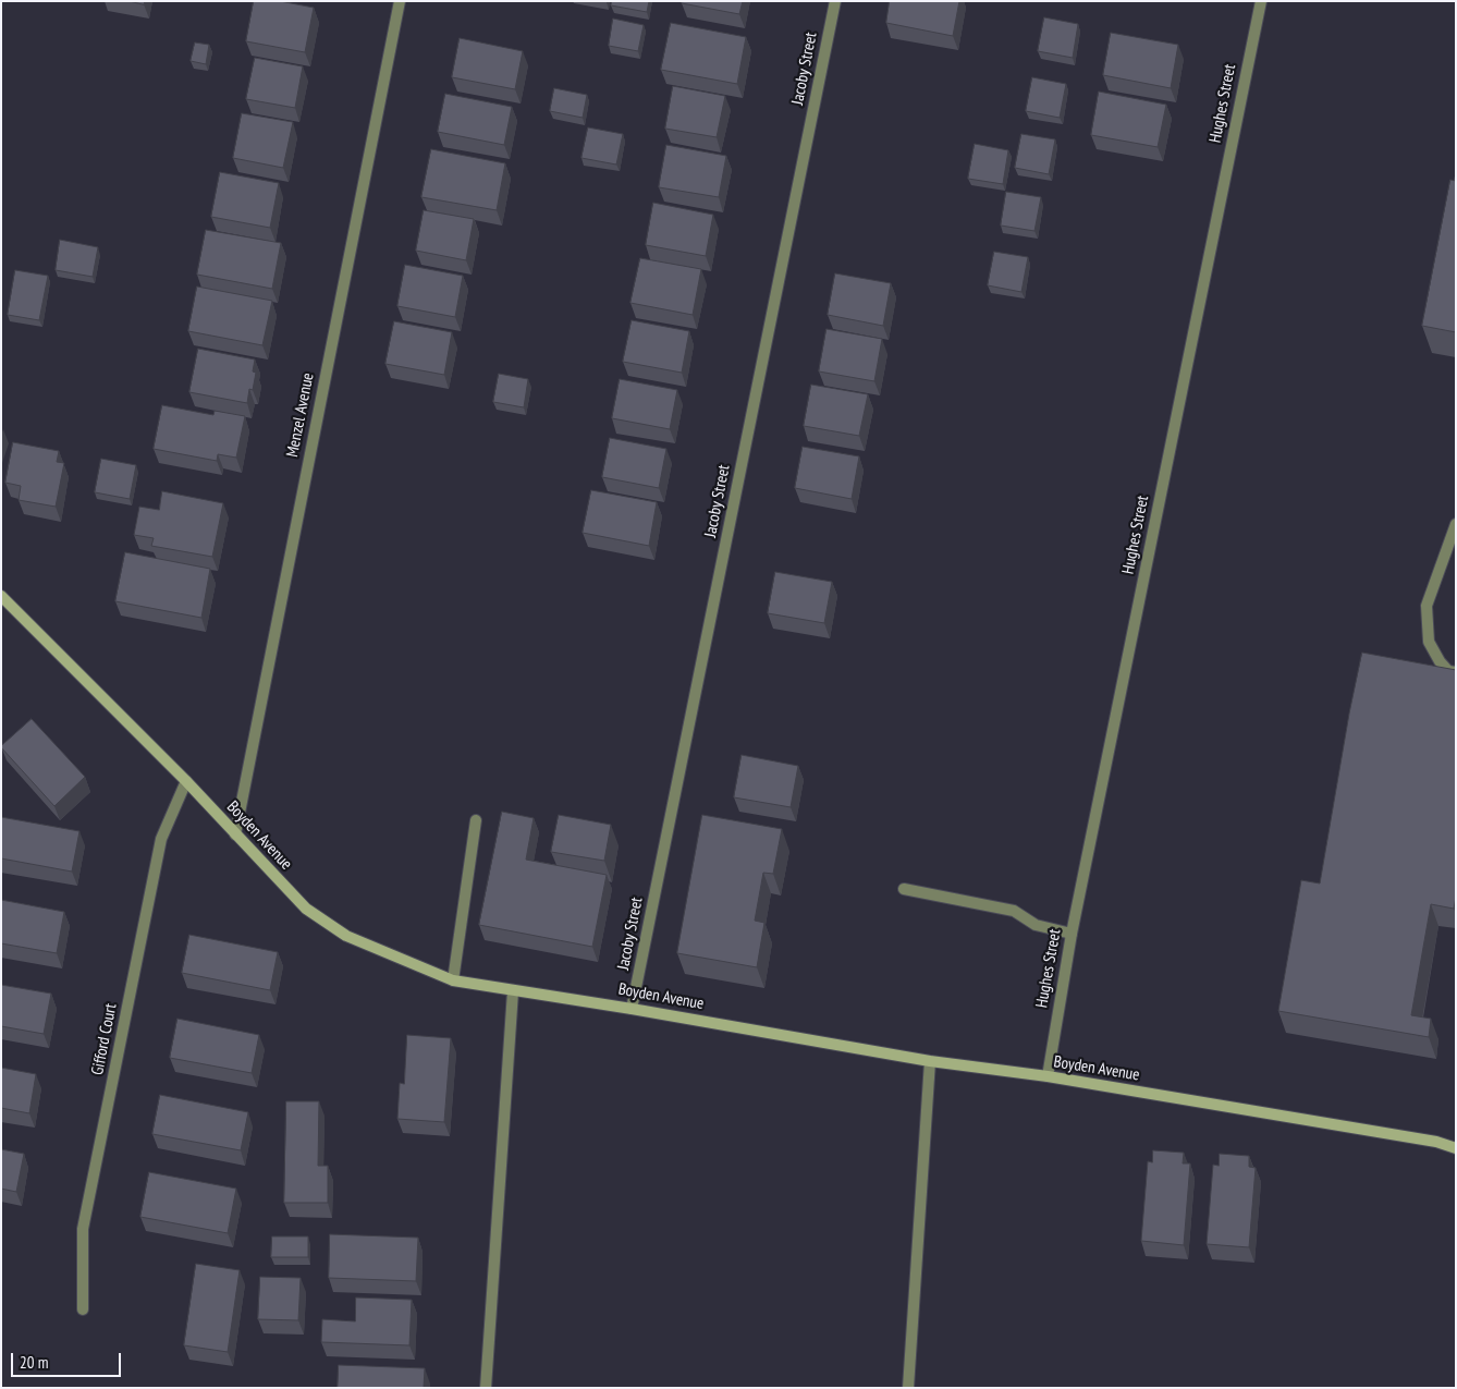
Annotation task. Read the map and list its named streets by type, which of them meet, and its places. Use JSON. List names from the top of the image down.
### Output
{
  "streets": {
    "street": [
      "Jacoby Street",
      "Hughes Street",
      "Menzel Avenue",
      "Boyden Avenue",
      "Gifford Court"
    ]
  },
  "crossings": [
    ["Jacoby Street", "Boyden Avenue"],
    ["Hughes Street", "Boyden Avenue"],
    ["Menzel Avenue", "Boyden Avenue"],
    ["Boyden Avenue", "Gifford Court"]
  ],
  "scale_bar": "20 m"
}
